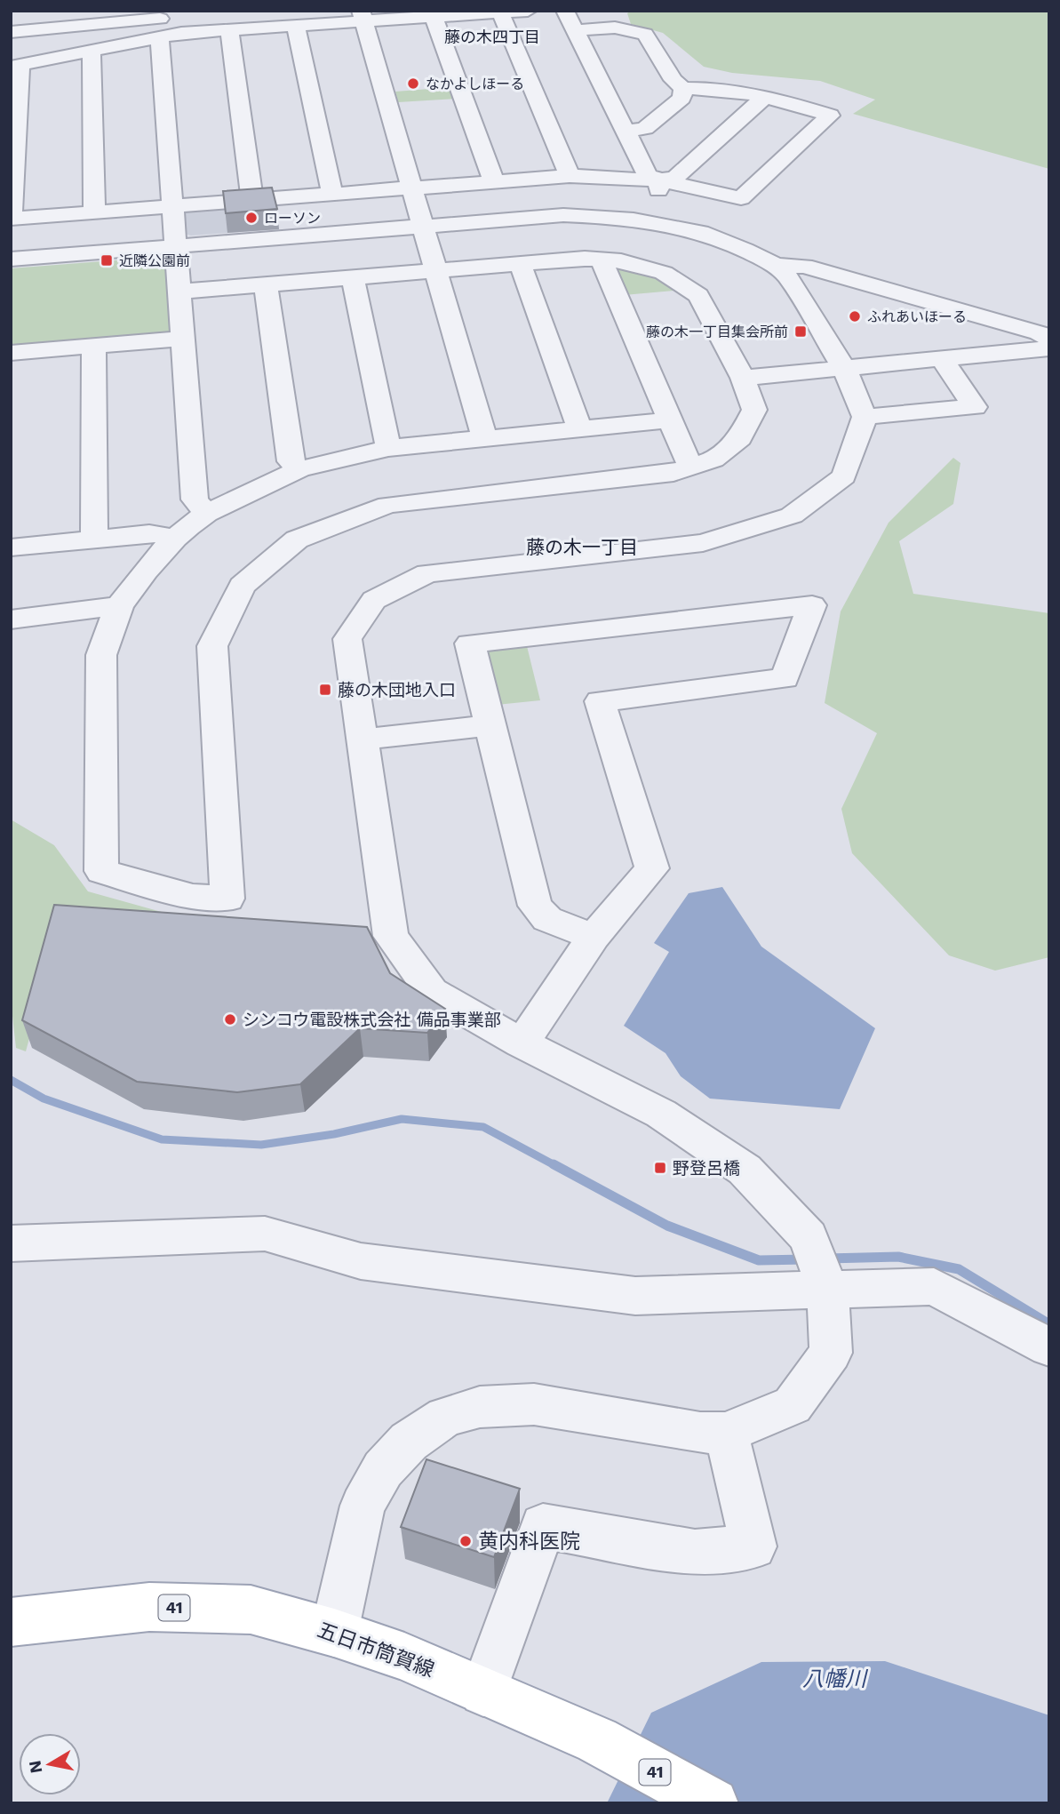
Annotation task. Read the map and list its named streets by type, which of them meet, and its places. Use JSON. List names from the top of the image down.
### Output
{
  "streets": {
    "main road": ["41", "五日市筒賀線"]
  },
  "districts": ["藤の木四丁目", "藤の木一丁目"],
  "water": ["八幡川"],
  "places": {
    "other": [
      "なかよしほーる",
      "ローソン",
      "ふれあいほーる",
      "シンコウ電設株式会社 備品事業部",
      "黄内科医院"
    ],
    "transit": [
      "近隣公園前",
      "藤の木一丁目集会所前",
      "藤の木団地入口",
      "野登呂橋"
    ]
  },
  "north": "left"
}
